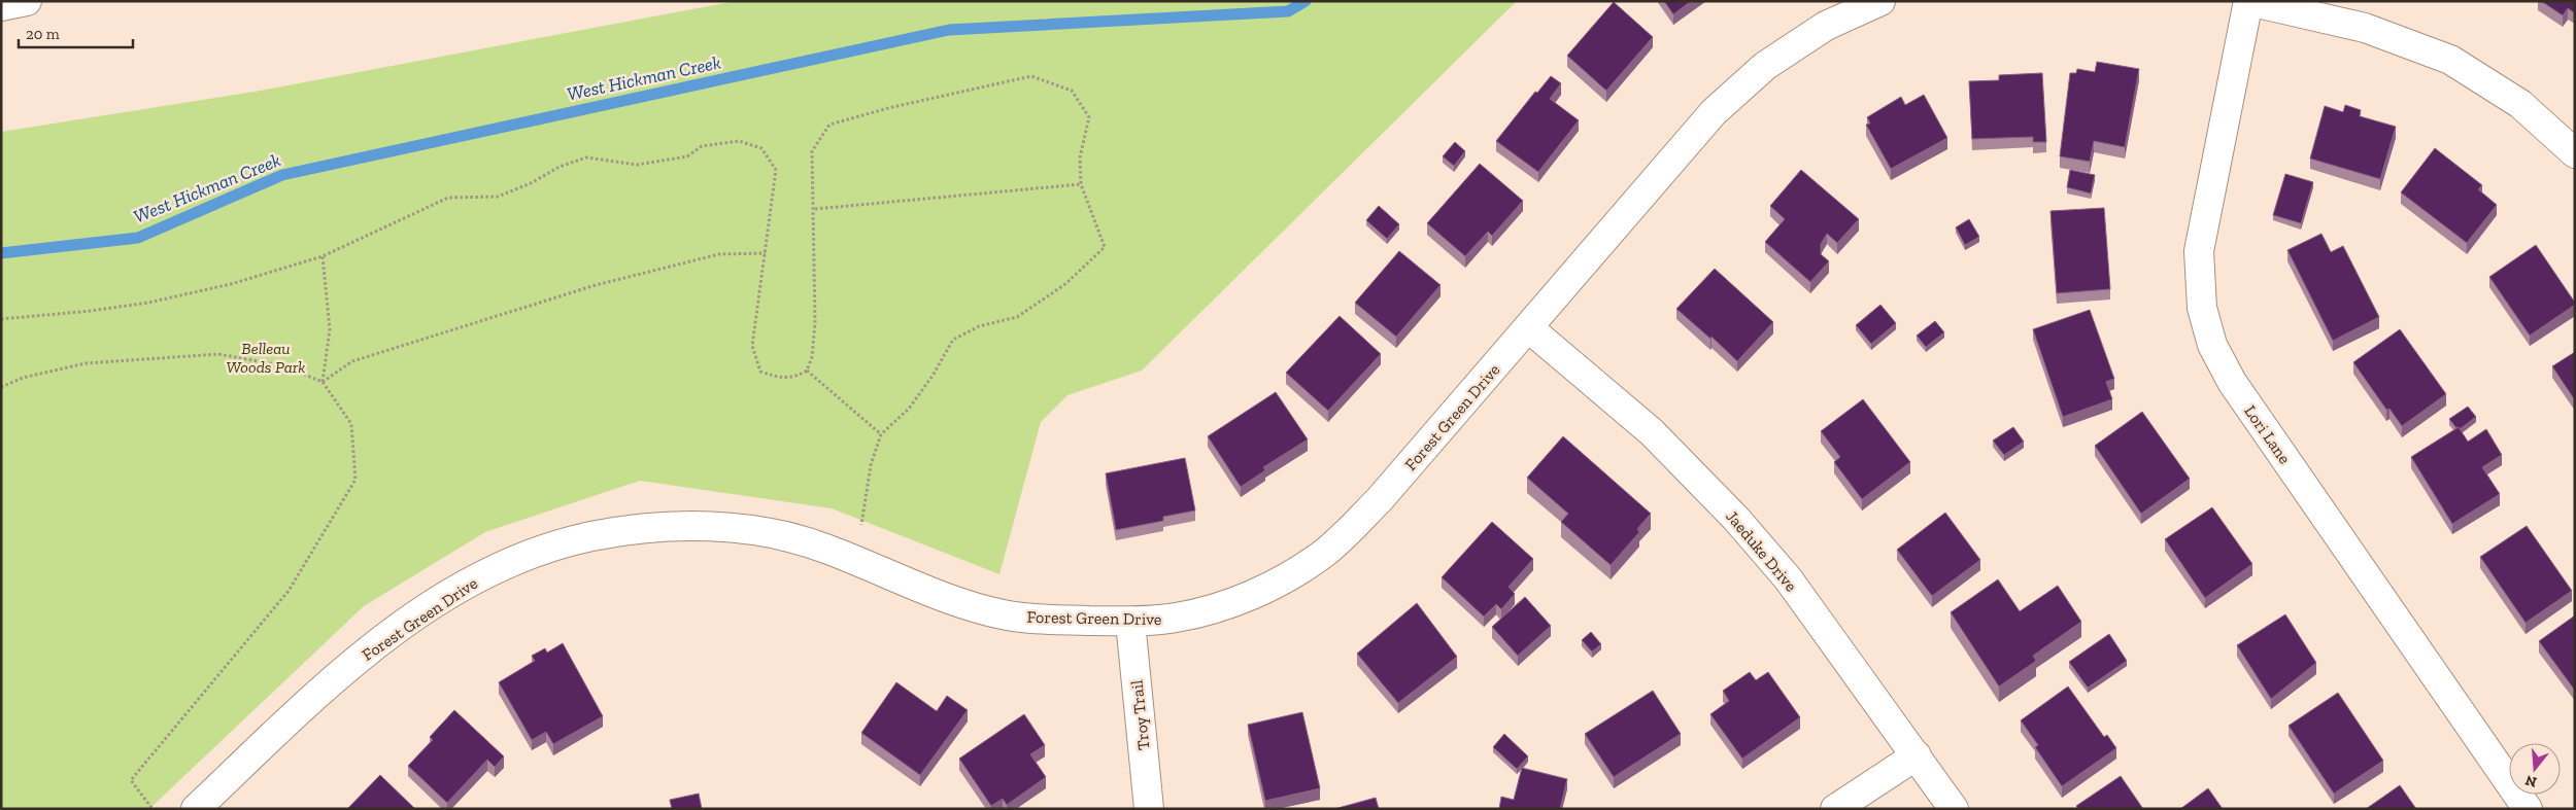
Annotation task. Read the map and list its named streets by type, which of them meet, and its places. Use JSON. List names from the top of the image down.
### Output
{
  "streets": {
    "street": [
      "Forest Green Drive",
      "Lori Lane",
      "Jaeduke Drive",
      "Troy Trail"
    ]
  },
  "crossings": [
    ["Forest Green Drive", "Jaeduke Drive"],
    ["Forest Green Drive", "Troy Trail"]
  ],
  "water": ["West Hickman Creek"],
  "parks": ["Belleau Woods Park"],
  "scale_bar": "20 m",
  "north": "bottom"
}
